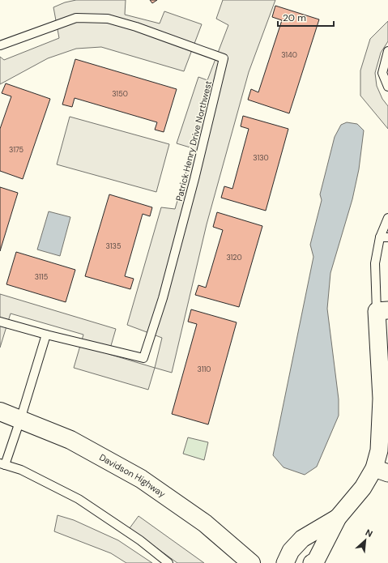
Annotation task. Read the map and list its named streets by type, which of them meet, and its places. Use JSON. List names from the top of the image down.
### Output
{
  "streets": {
    "main road": ["Davidson Highway"],
    "lane": ["Patrick Henry Drive Northwest"]
  },
  "house_numbers": [
    "3140",
    "3150",
    "3175",
    "3130",
    "3135",
    "3120",
    "3115",
    "3110"
  ],
  "scale_bar": "20 m",
  "north": "top right"
}
